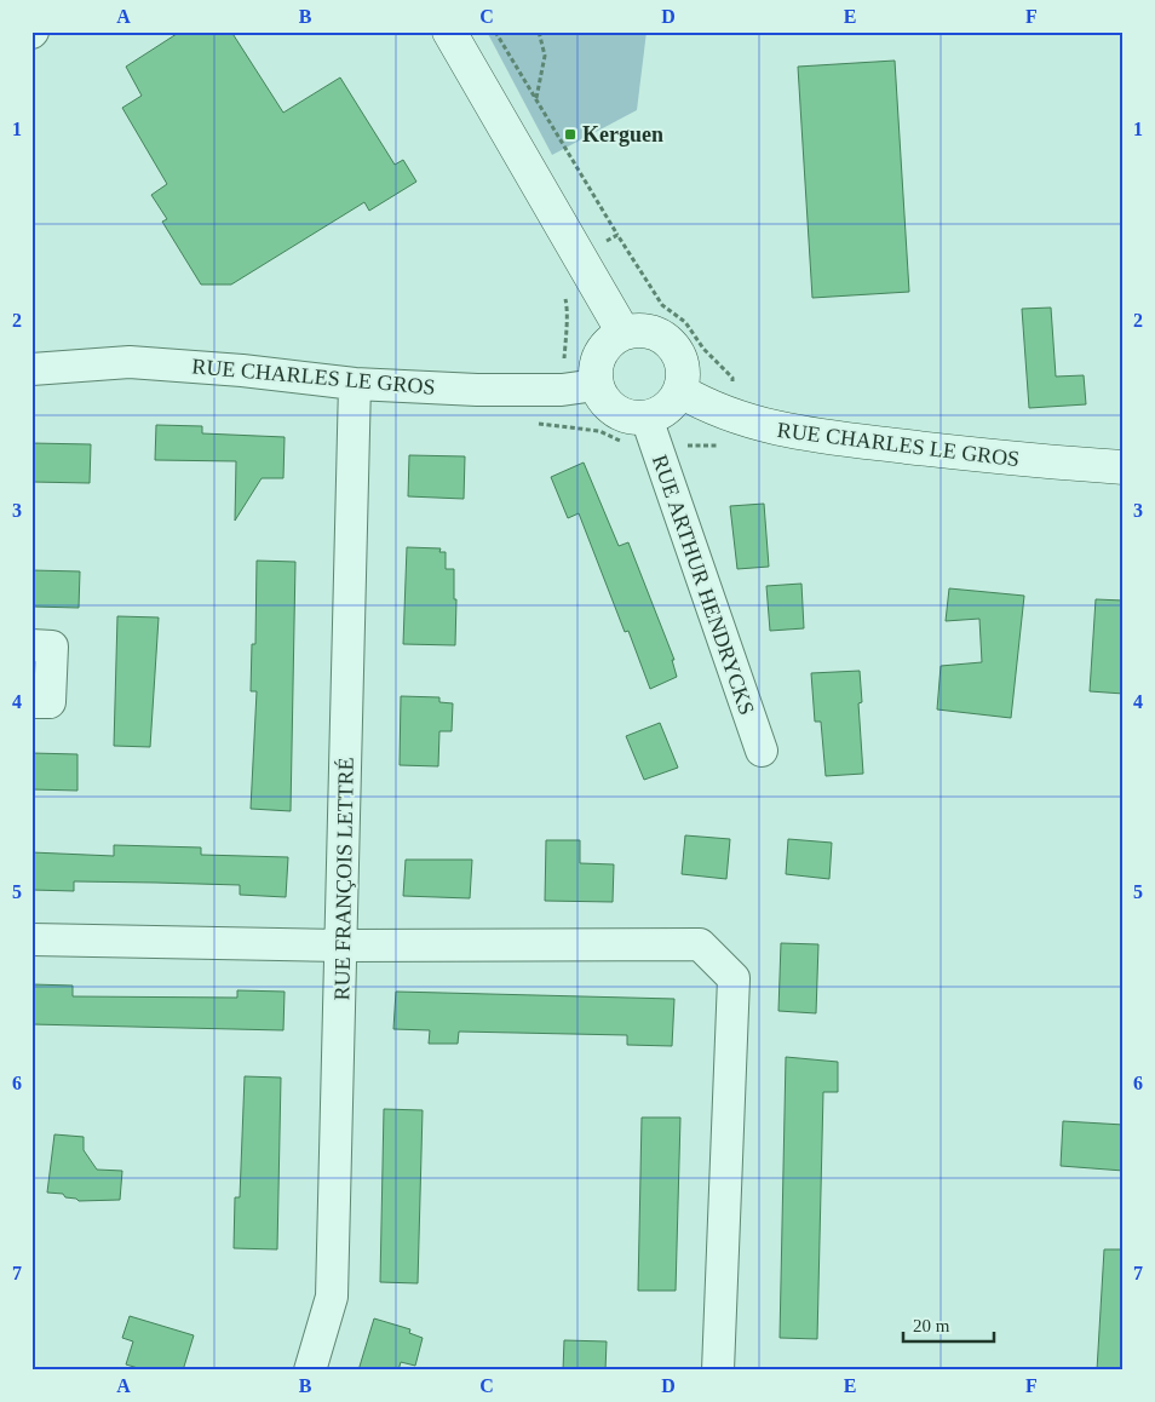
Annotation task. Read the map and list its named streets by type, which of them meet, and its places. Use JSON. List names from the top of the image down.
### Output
{
  "streets": {
    "street": ["RUE CHARLES LE GROS", "RUE ARTHUR HENDRYCKS", "RUE FRANÇOIS LETTRÉ"]
  },
  "crossings": [
    ["RUE CHARLES LE GROS", "RUE ARTHUR HENDRYCKS"],
    ["RUE CHARLES LE GROS", "RUE FRANÇOIS LETTRÉ"]
  ],
  "places": {
    "transit": ["Kerguen"]
  },
  "scale_bar": "20 m",
  "grid": {
    "columns": [
      "A",
      "B",
      "C",
      "D",
      "E",
      "F"
    ],
    "rows": [
      "1",
      "2",
      "3",
      "4",
      "5",
      "6",
      "7"
    ]
  }
}
